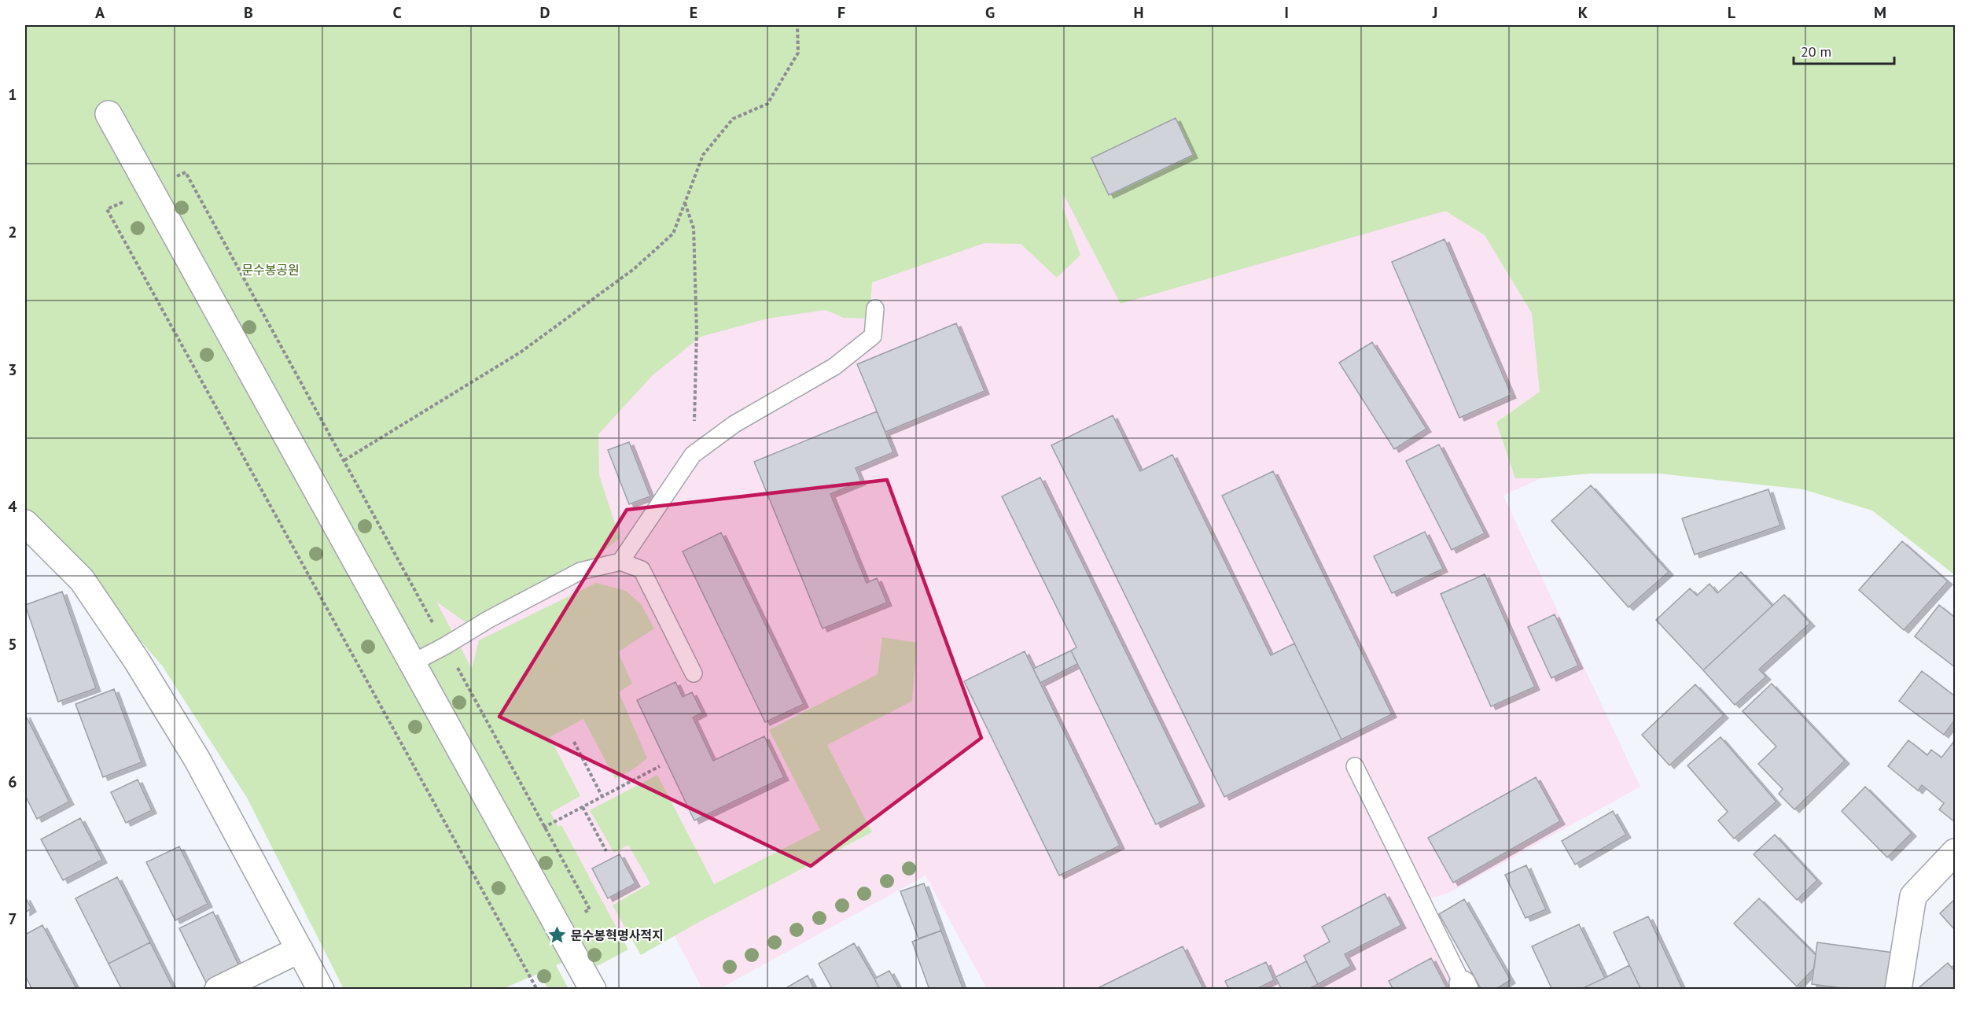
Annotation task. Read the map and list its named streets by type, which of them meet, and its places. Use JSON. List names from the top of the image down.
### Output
{
  "parks": ["문수봉공원"],
  "places": {
    "place": ["문수봉혁명사적지"]
  },
  "scale_bar": "20 m",
  "grid": {
    "columns": [
      "A",
      "B",
      "C",
      "D",
      "E",
      "F",
      "G",
      "H",
      "I",
      "J",
      "K",
      "L",
      "M"
    ],
    "rows": [
      "1",
      "2",
      "3",
      "4",
      "5",
      "6",
      "7"
    ]
  }
}
